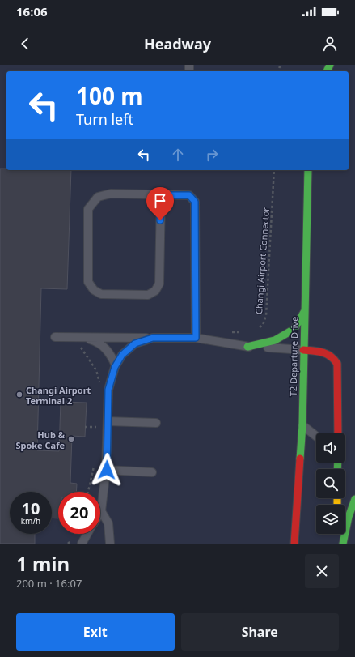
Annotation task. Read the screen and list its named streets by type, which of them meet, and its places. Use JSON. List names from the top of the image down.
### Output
{
  "streets": {
    "main road": ["T2 Departure Drive"],
    "path": ["Changi Airport Connector"]
  },
  "places": ["Changi Airport Terminal 2", "Hub & Spoke Cafe"],
  "page": {
    "status": "16:06",
    "header": "Headway",
    "turn": ["100 m", "Turn left"],
    "speed": "10 km/h",
    "limit": "20",
    "heading": ["1 min", "200 m · 16:07"],
    "buttons": ["Exit", "Share"]
  }
}
